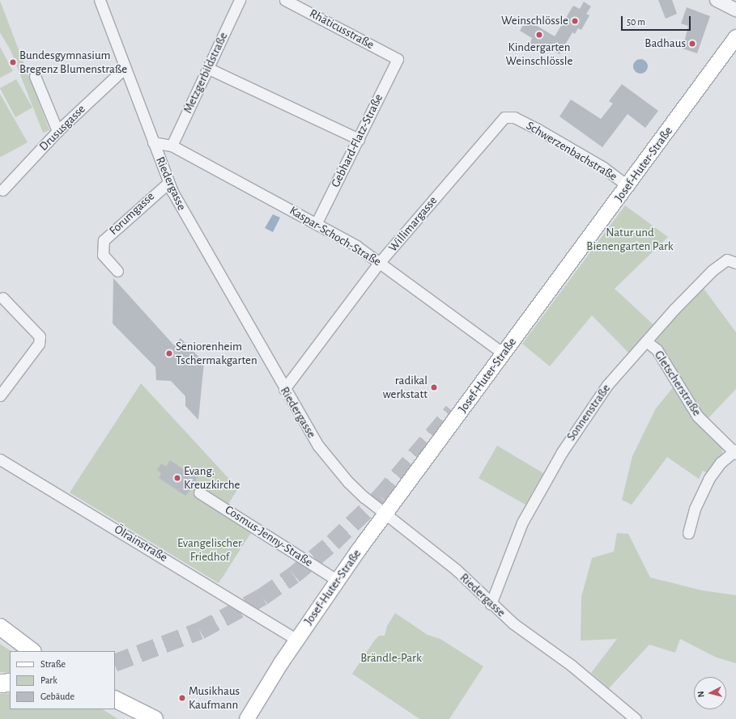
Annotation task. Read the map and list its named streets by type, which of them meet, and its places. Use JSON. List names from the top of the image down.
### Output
{
  "streets": {
    "main road": ["Josef-Huter-Straße"],
    "street": [
      "Rhäticusstraße",
      "Metzgerbildstraße",
      "Drususgasse",
      "Gebhard-Flatz-Straße",
      "Schwerzenbachstraße",
      "Riedergasse",
      "Forumgasse",
      "Willimargasse",
      "Kaspar-Schoch-Straße",
      "Gletscherstraße",
      "Sonnenstraße",
      "Cosmus-Jenny-Straße",
      "Ölrainstraße"
    ]
  },
  "crossings": [
    ["Rhäticusstraße", "Gebhard-Flatz-Straße"],
    ["Metzgerbildstraße", "Kaspar-Schoch-Straße"],
    ["Drususgasse", "Riedergasse"],
    ["Gebhard-Flatz-Straße", "Kaspar-Schoch-Straße"],
    ["Schwerzenbachstraße", "Josef-Huter-Straße"],
    ["Schwerzenbachstraße", "Willimargasse"],
    ["Josef-Huter-Straße", "Riedergasse"],
    ["Josef-Huter-Straße", "Kaspar-Schoch-Straße"],
    ["Josef-Huter-Straße", "Cosmus-Jenny-Straße"],
    ["Josef-Huter-Straße", "Ölrainstraße"],
    ["Riedergasse", "Forumgasse"],
    ["Riedergasse", "Willimargasse"],
    ["Riedergasse", "Kaspar-Schoch-Straße"],
    ["Riedergasse", "Sonnenstraße"],
    ["Willimargasse", "Kaspar-Schoch-Straße"],
    ["Gletscherstraße", "Sonnenstraße"]
  ],
  "parks": ["Natur und Bienengarten Park", "Evangelischer Friedhof", "Brändle-Park"],
  "places": [
    "Weinschlössle",
    "Kindergarten Weinschlössle",
    "Badhaus",
    "Bundesgymnasium Bregenz Blumenstraße",
    "Seniorenheim Tschermakgarten",
    "radikal werkstatt",
    "Evang. Kreuzkirche",
    "Musikhaus Kaufmann"
  ],
  "legend": ["Straße", "Park", "Gebäude"],
  "scale_bar": "50 m",
  "north": "left"
}
